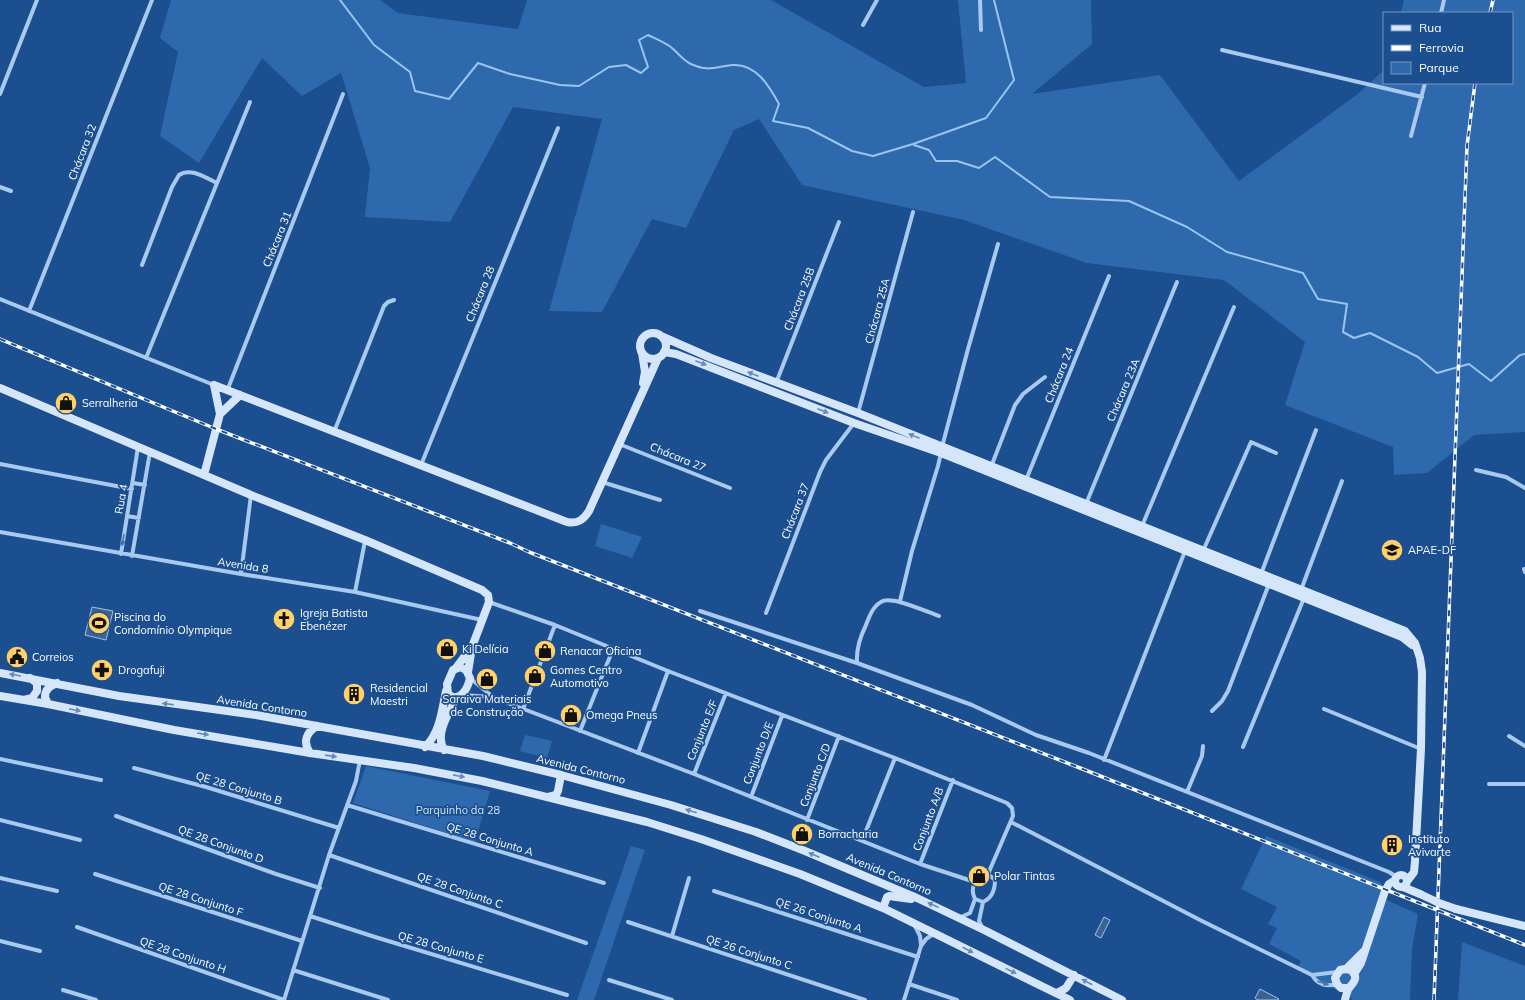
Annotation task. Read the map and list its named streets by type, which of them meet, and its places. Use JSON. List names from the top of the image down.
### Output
{
  "streets": {
    "street": [
      "Chácara 32",
      "Chácara 31",
      "Chácara 28",
      "Chácara 25B",
      "Chácara 25A",
      "Chácara 24",
      "Chácara 23A",
      "Chácara 27",
      "Rua 4",
      "Chácara 37",
      "Avenida 8",
      "Avenida Contorno",
      "Conjunto E/F",
      "Conjunto D/E",
      "Conjunto C/D",
      "QE 28 Conjunto B",
      "Conjunto A/B",
      "QE 28 Conjunto A",
      "QE 28 Conjunto D",
      "QE 28 Conjunto C",
      "QE 28 Conjunto F",
      "QE 26 Conjunto A",
      "QE 28 Conjunto E",
      "QE 26 Conjunto C",
      "QE 28 Conjunto H"
    ]
  },
  "crossings": [
    ["Rua 4", "Avenida 8"]
  ],
  "parks": ["Parquinho da 28"],
  "places": {
    "shop": [
      "Serralheria",
      "Ki Delícia",
      "Renacar Oficina",
      "Gomes Centro Automotivo",
      "Saraiva Materiais de Construção",
      "Omega Pneus",
      "Borracharia",
      "Polar Tintas"
    ],
    "school or university": ["APAE-DF"],
    "church": ["Igreja Batista Ebenézer"],
    "sports": ["Piscina do Condomínio Olympique"],
    "public building": ["Correios"],
    "pharmacy": ["Drogafuji"],
    "building": ["Residencial Maestri", "Instituto Avivarte"]
  },
  "legend": ["Rua", "Ferrovia", "Parque"]
}
